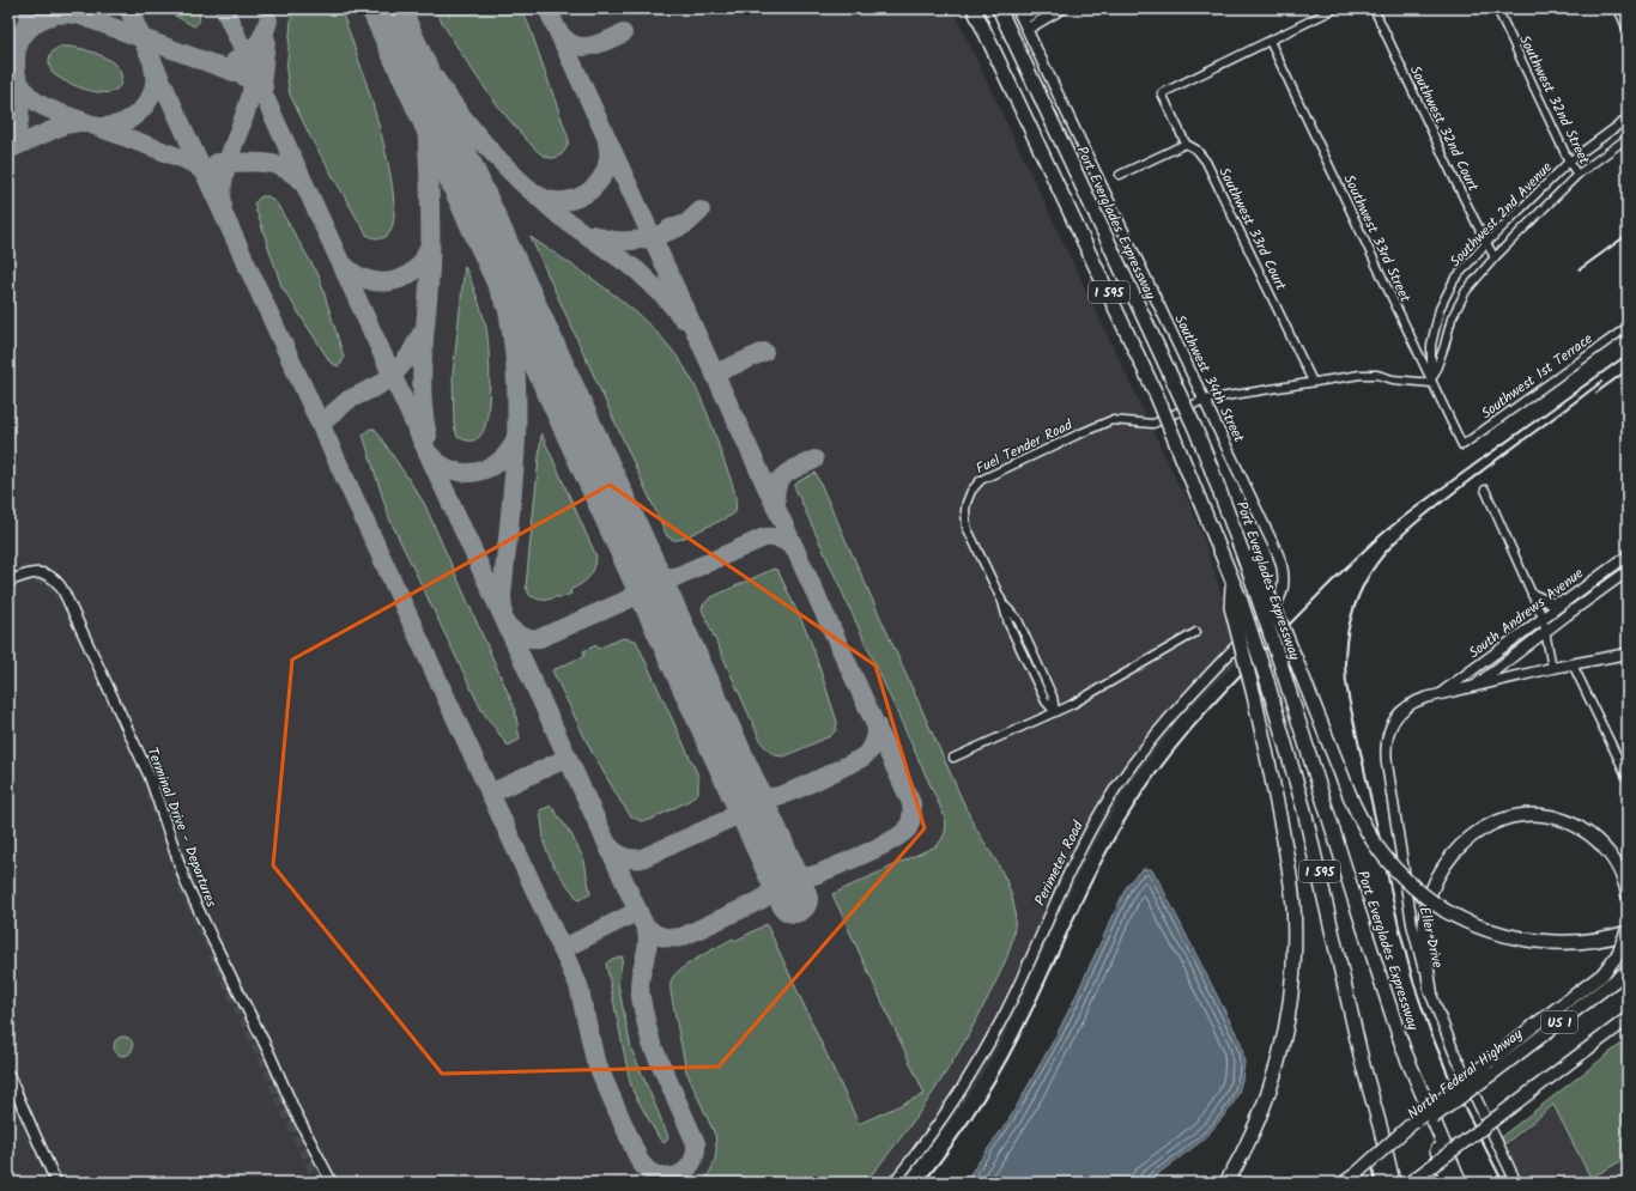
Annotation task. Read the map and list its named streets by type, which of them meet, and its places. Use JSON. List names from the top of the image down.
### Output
{
  "streets": {
    "highway": ["Port Everglades Expressway", "I 595"],
    "main road": ["US 1", "North Federal Highway"],
    "street": [
      "Southwest 32nd Street",
      "Southwest 32nd Court",
      "Southwest 2nd Avenue",
      "Southwest 33rd Court",
      "Southwest 33rd Street",
      "Southwest 1st Terrace",
      "Southwest 34th Street",
      "Fuel Tender Road",
      "South Andrews Avenue",
      "Terminal Drive - Departures",
      "Perimeter Road",
      "Eller Drive"
    ]
  },
  "crossings": [
    ["Southwest 32nd Street", "Southwest 2nd Avenue"],
    ["Southwest 32nd Court", "Southwest 2nd Avenue"],
    ["Southwest 2nd Avenue", "Southwest 33rd Street"],
    ["Southwest 33rd Court", "Southwest 33rd Street"],
    ["Southwest 33rd Street", "Southwest 1st Terrace"],
    ["Southwest 34th Street", "Fuel Tender Road"],
    ["Southwest 34th Street", "Perimeter Road"],
    ["South Andrews Avenue", "Eller Drive"]
  ]
}
